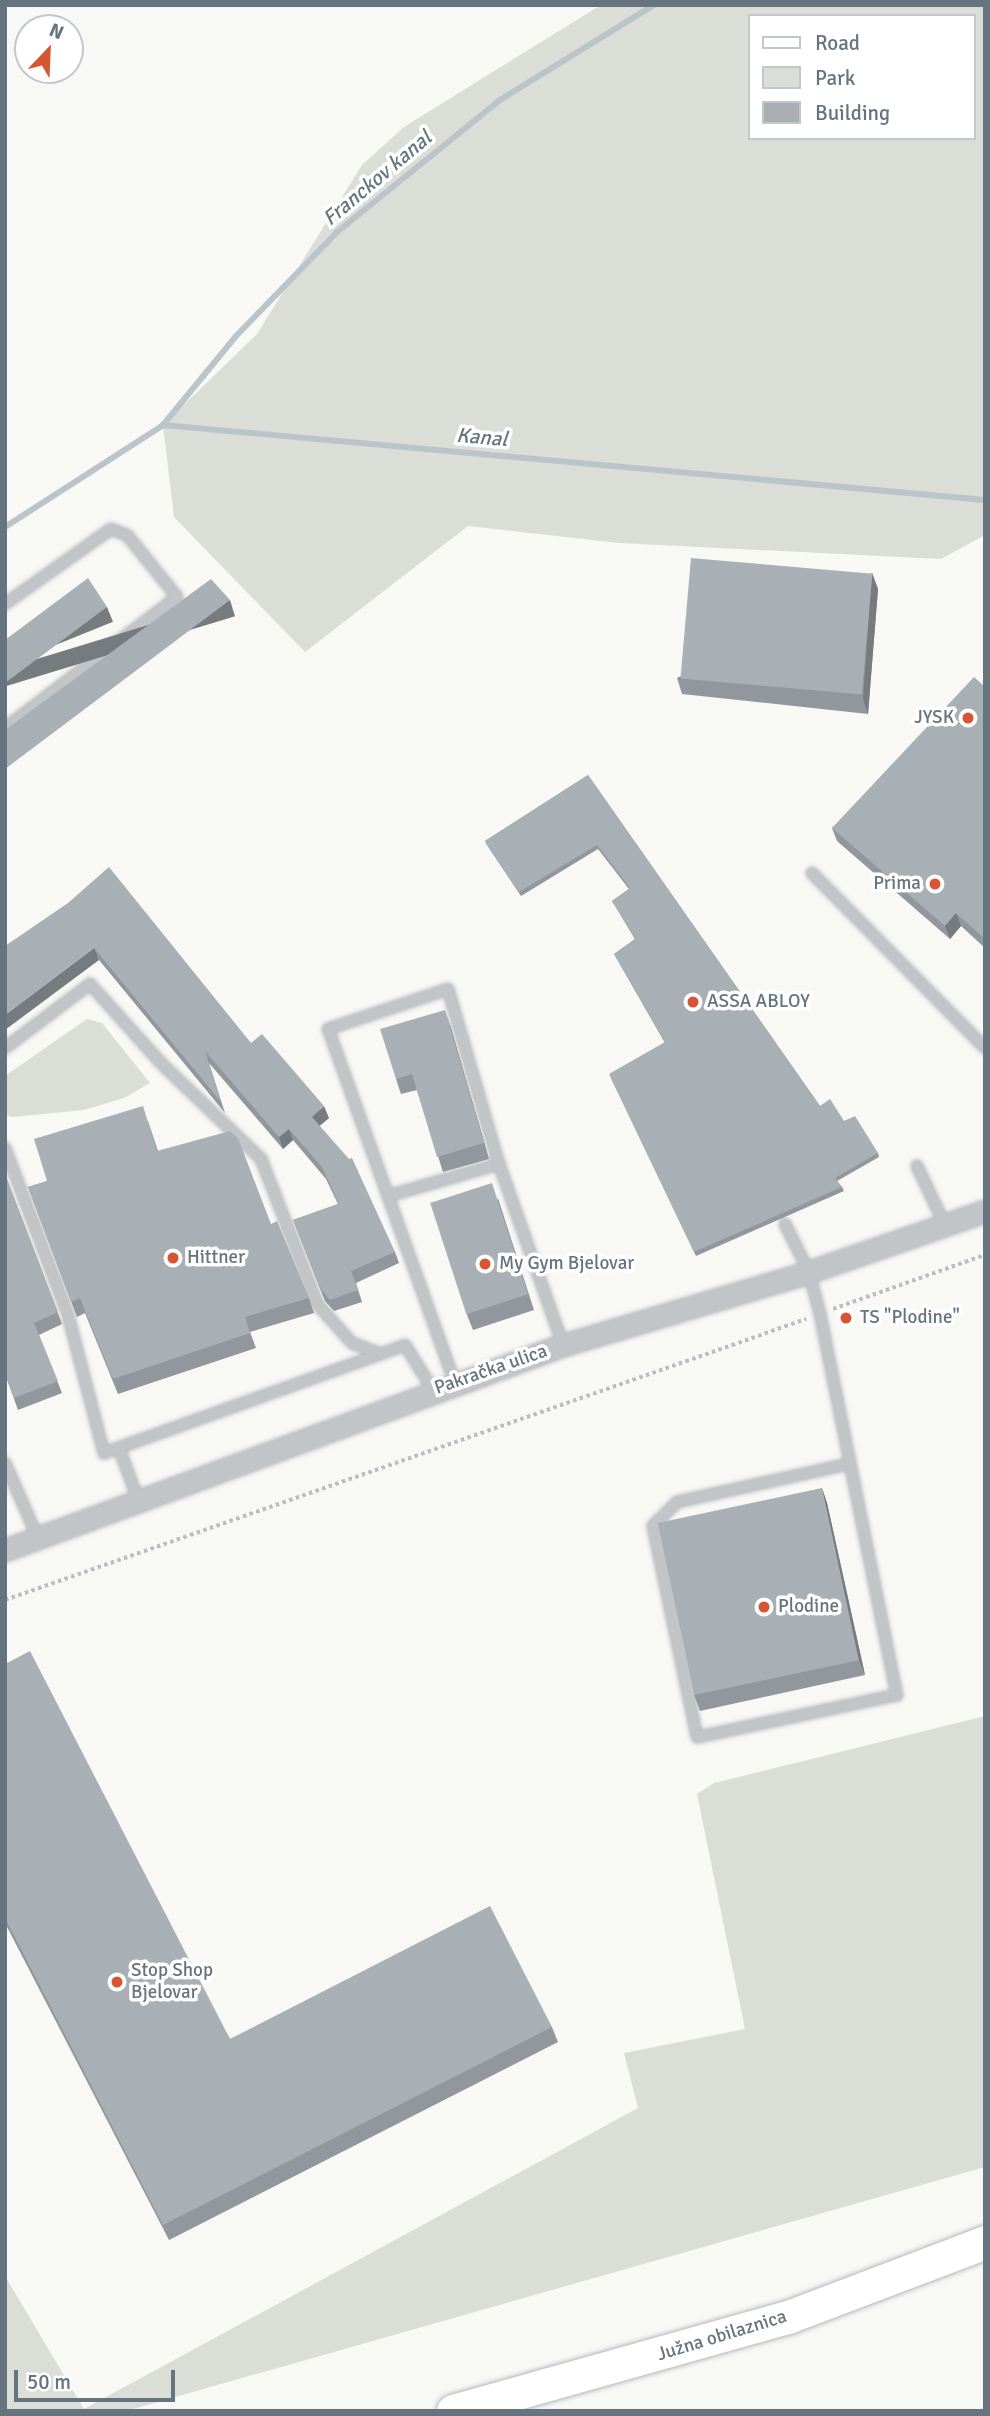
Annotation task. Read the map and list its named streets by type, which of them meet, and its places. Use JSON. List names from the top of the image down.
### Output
{
  "streets": {
    "main road": ["Južna obilaznica"],
    "street": ["Pakračka ulica"]
  },
  "water": ["Franckov kanal", "Kanal"],
  "places": [
    "JYSK",
    "Prima",
    "ASSA ABLOY",
    "Hittner",
    "My Gym Bjelovar",
    "TS \"Plodine\"",
    "Plodine",
    "Stop Shop Bjelovar"
  ],
  "legend": ["Road", "Park", "Building"],
  "scale_bar": "50 m",
  "north": "top right"
}
